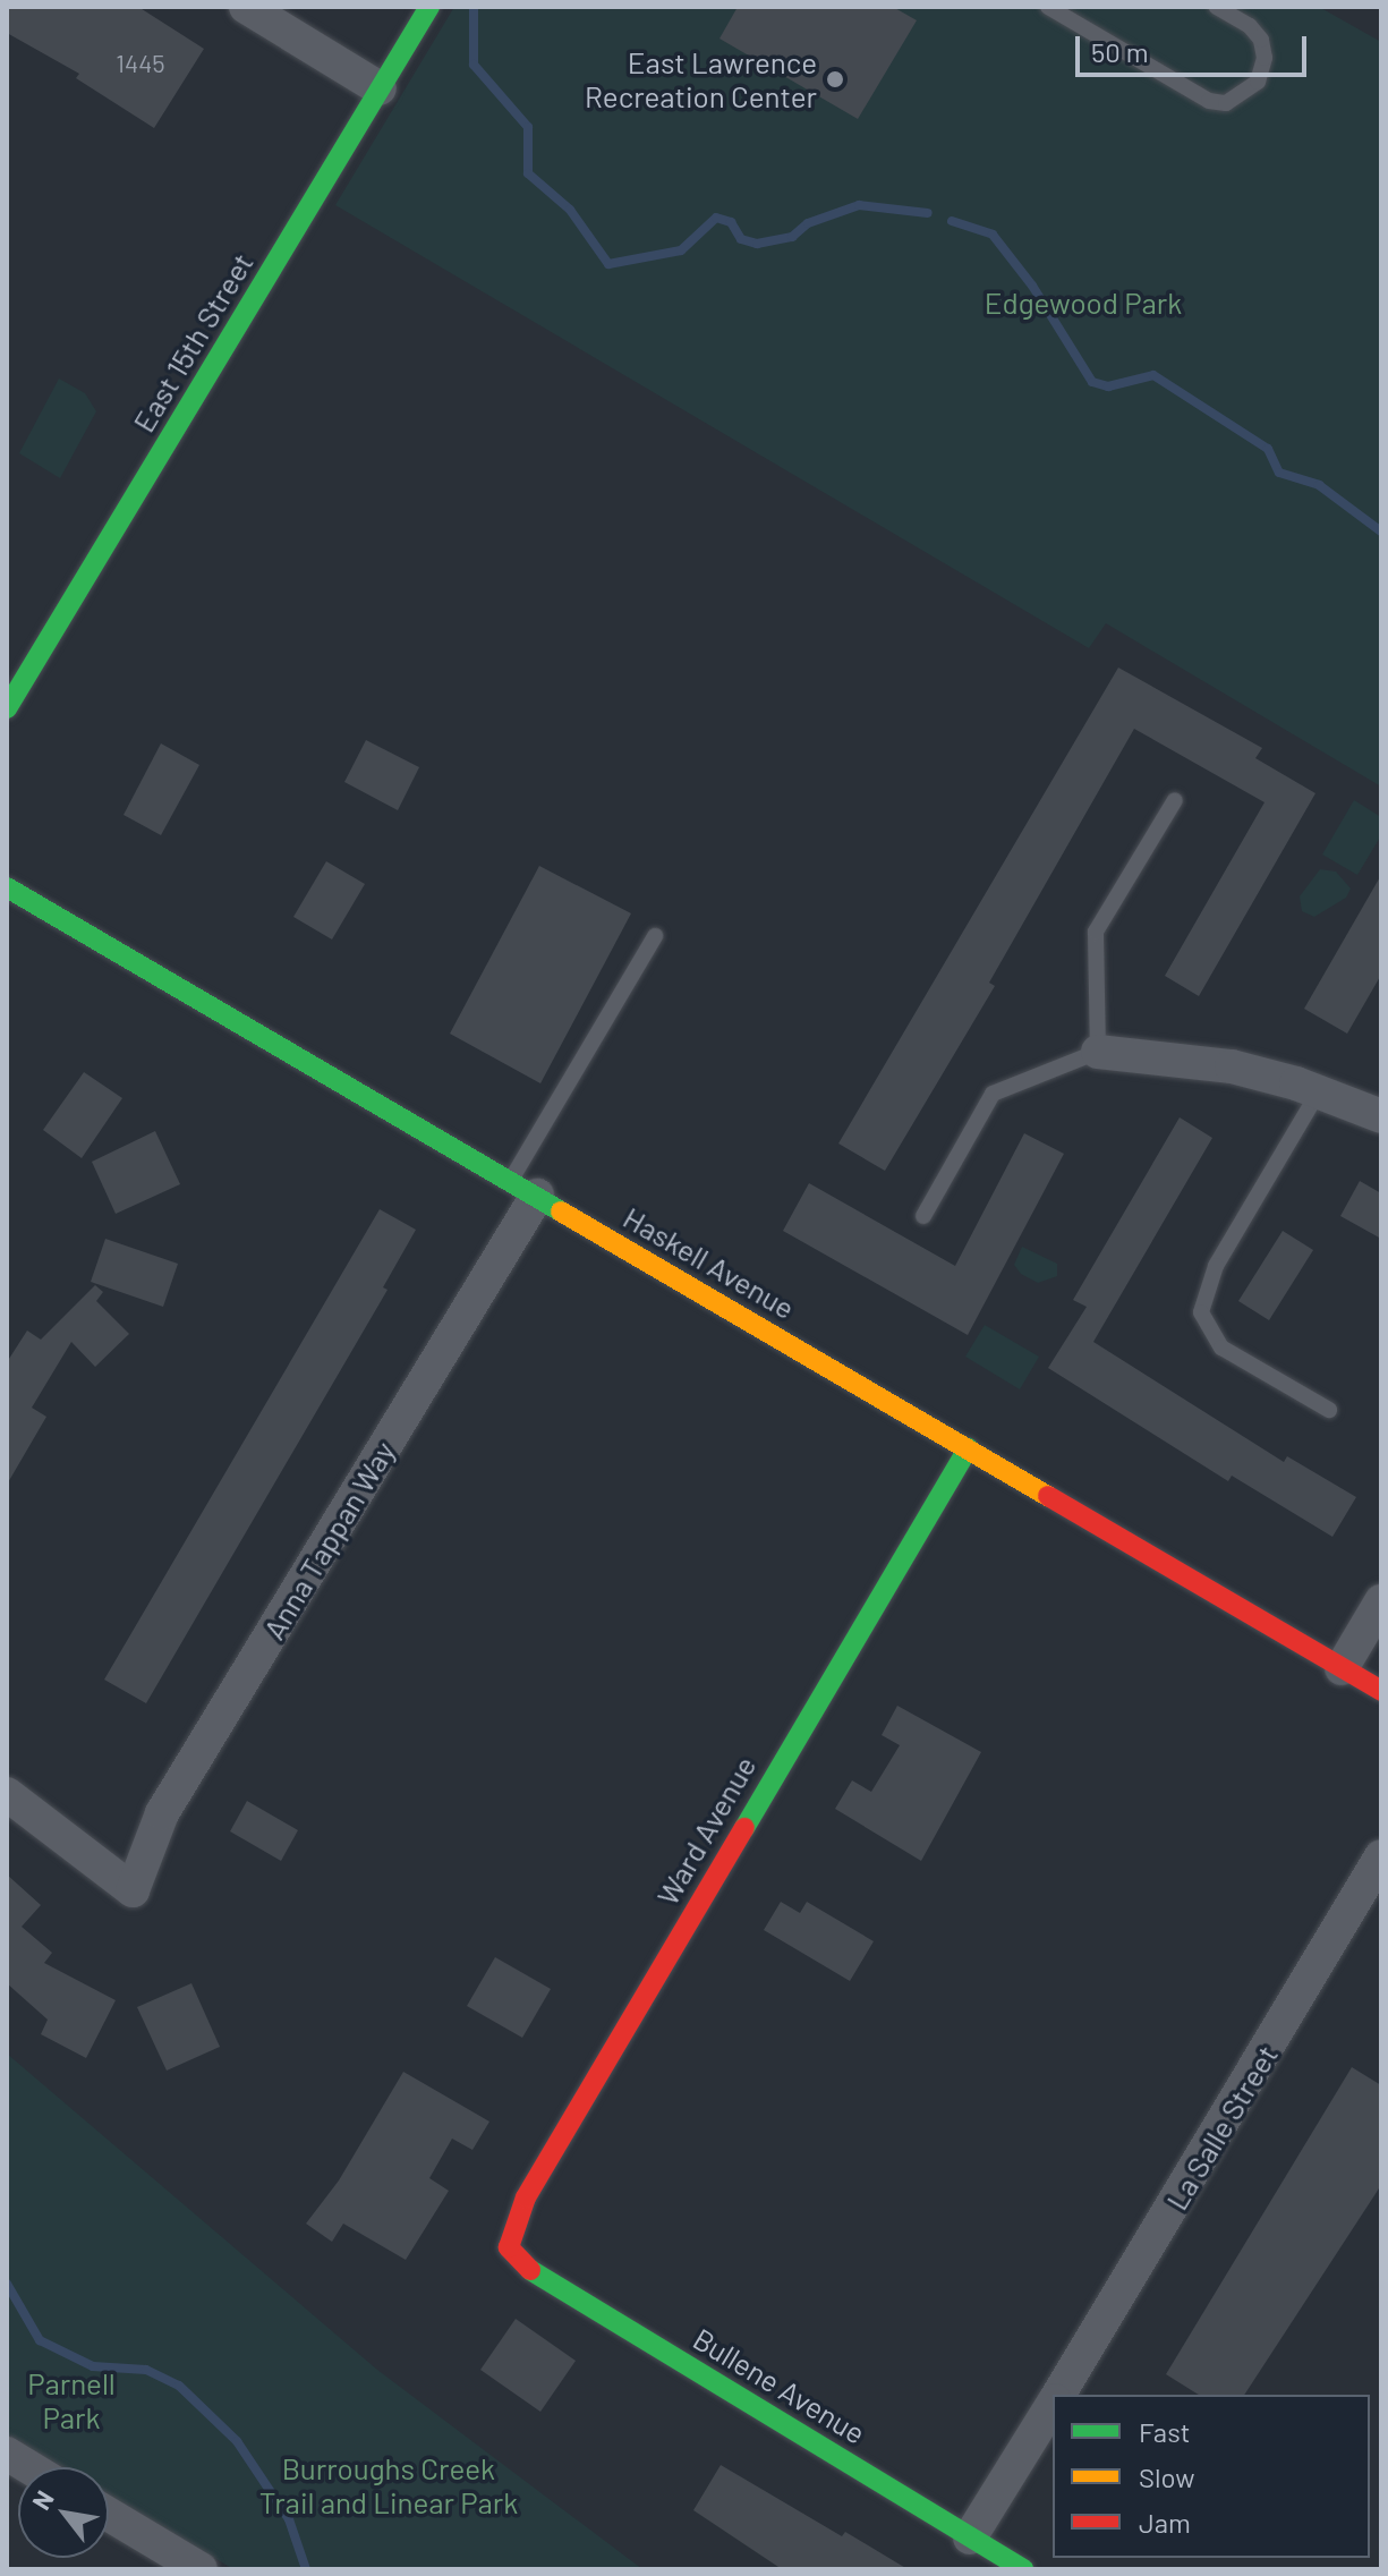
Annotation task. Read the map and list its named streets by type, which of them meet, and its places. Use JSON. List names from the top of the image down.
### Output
{
  "streets": {
    "main road": [
      "East 15th Street",
      "Haskell Avenue",
      "Ward Avenue",
      "Bullene Avenue"
    ],
    "street": ["Anna Tappan Way", "La Salle Street"]
  },
  "crossings": [
    ["Haskell Avenue", "Anna Tappan Way"],
    ["Haskell Avenue", "Ward Avenue"],
    ["Ward Avenue", "Bullene Avenue"],
    ["La Salle Street", "Bullene Avenue"]
  ],
  "parks": ["Edgewood Park", "Parnell Park", "Burroughs Creek Trail and Linear Park"],
  "places": ["East Lawrence Recreation Center"],
  "house_numbers": ["1445"],
  "legend": ["Fast", "Slow", "Jam"],
  "scale_bar": "50 m",
  "north": "top left"
}
